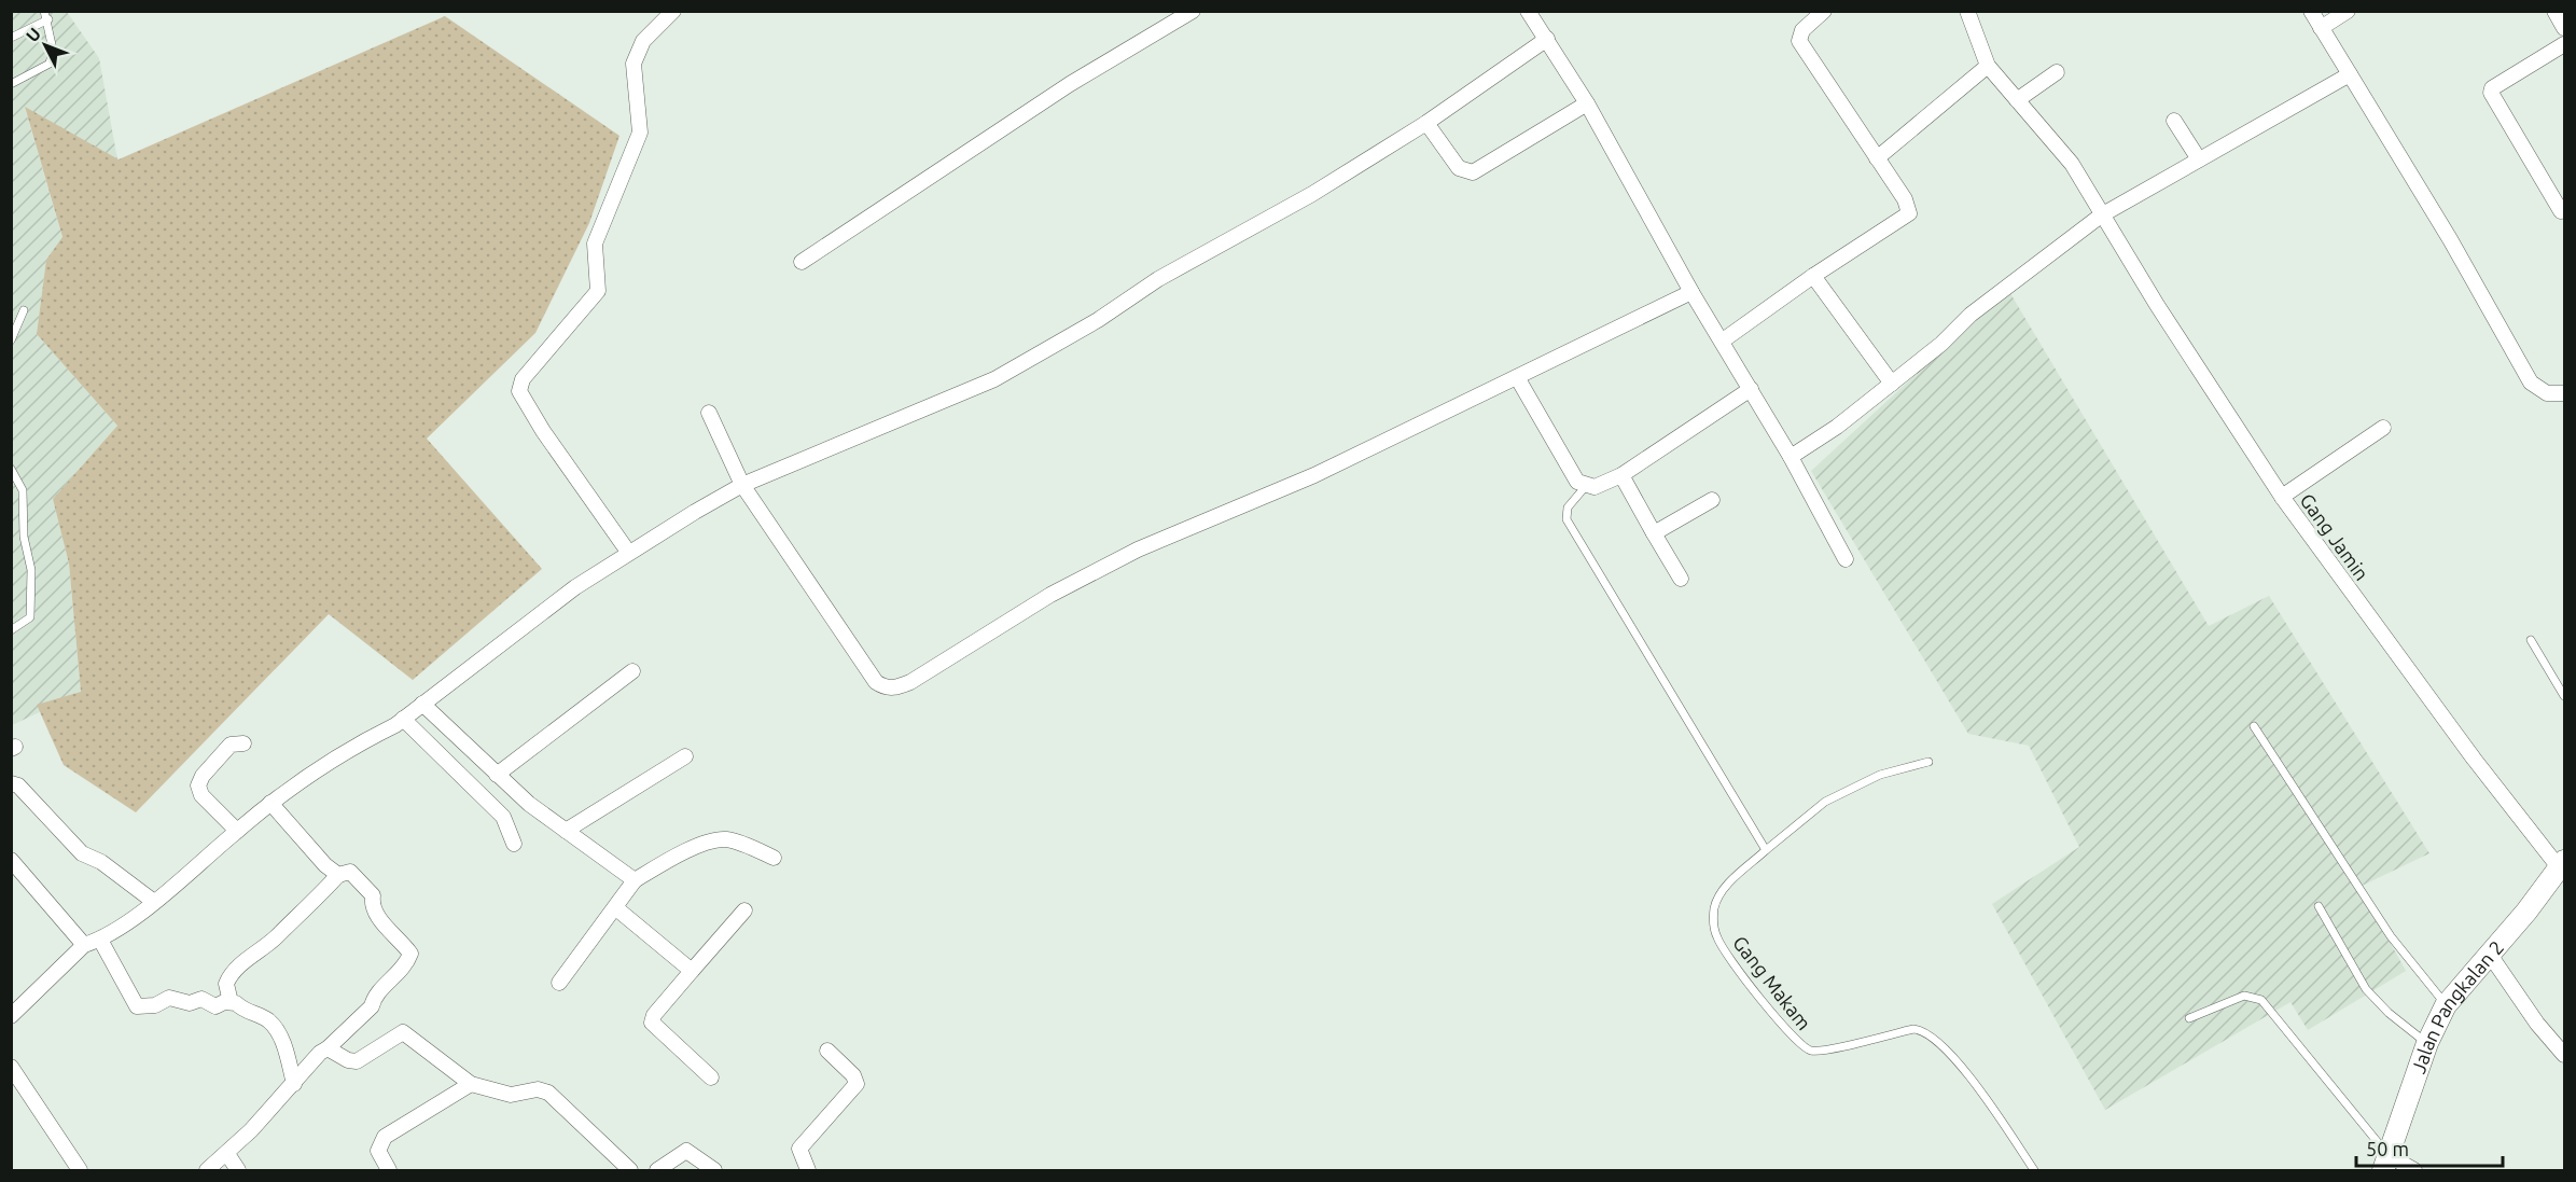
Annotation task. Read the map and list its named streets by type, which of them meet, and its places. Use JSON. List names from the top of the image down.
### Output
{
  "streets": {
    "street": ["Gang Jamin", "Jalan Pangkalan 2"],
    "lane": ["Gang Makam"]
  },
  "crossings": [
    ["Gang Jamin", "Jalan Pangkalan 2"]
  ],
  "scale_bar": "50 m",
  "north": "top left"
}
